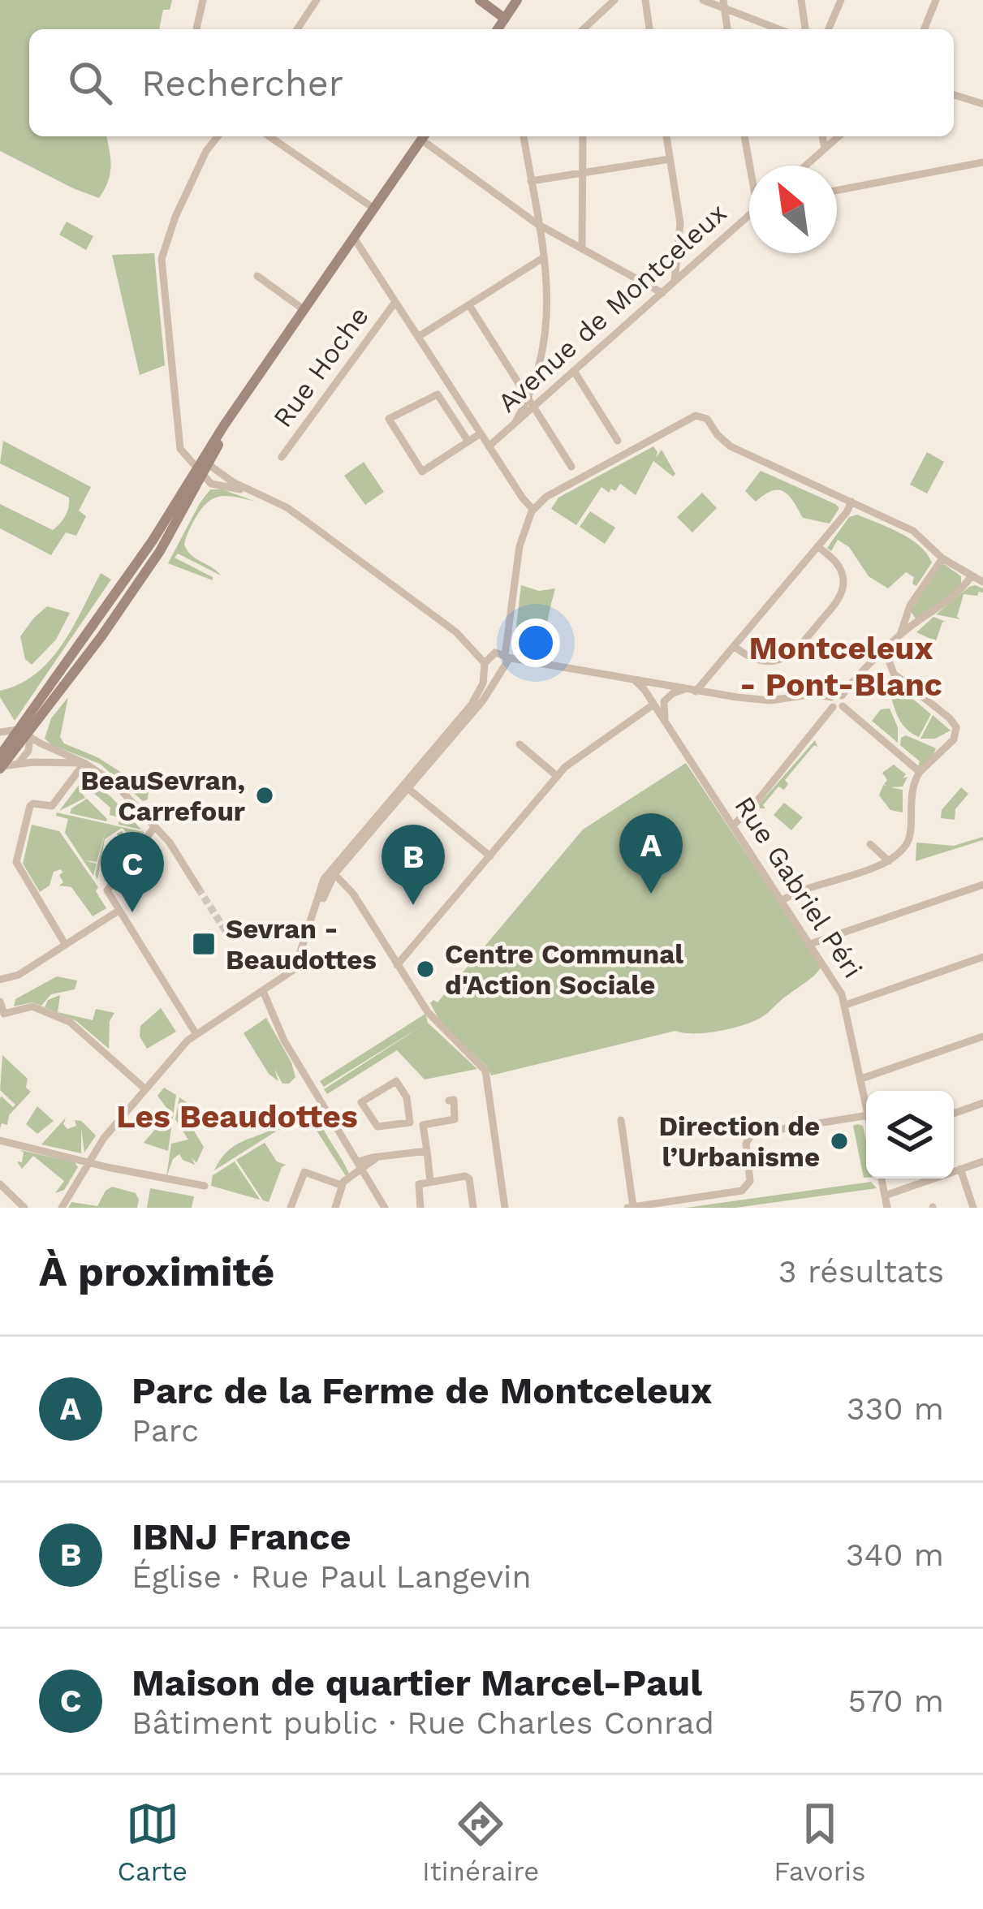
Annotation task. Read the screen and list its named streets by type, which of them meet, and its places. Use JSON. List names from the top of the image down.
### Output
{
  "streets": {
    "street": ["Avenue de Montceleux", "Rue Hoche", "Rue Gabriel Péri"]
  },
  "districts": ["Montceleux - Pont-Blanc", "Les Beaudottes"],
  "places": {
    "other": ["BeauSevran, Carrefour", "Centre Communal d'Action Sociale", "Direction de l’Urbanisme"],
    "transit": ["Sevran - Beaudottes"]
  },
  "north": "top left",
  "page": {
    "search": "Rechercher",
    "pins": ["A", "B", "C"],
    "heading": ["À proximité", "3 résultats"],
    "list": [
      {
        "mark": "A",
        "name": "Parc de la Ferme de Montceleux",
        "note": "Parc",
        "value": "330 m"
      },
      {
        "mark": "B",
        "name": "IBNJ France",
        "note": "Église · Rue Paul Langevin",
        "value": "340 m"
      },
      {
        "mark": "C",
        "name": "Maison de quartier Marcel-Paul",
        "note": "Bâtiment public · Rue Charles Conrad",
        "value": "570 m"
      }
    ],
    "nav": ["Carte", "Itinéraire", "Favoris"]
  }
}
